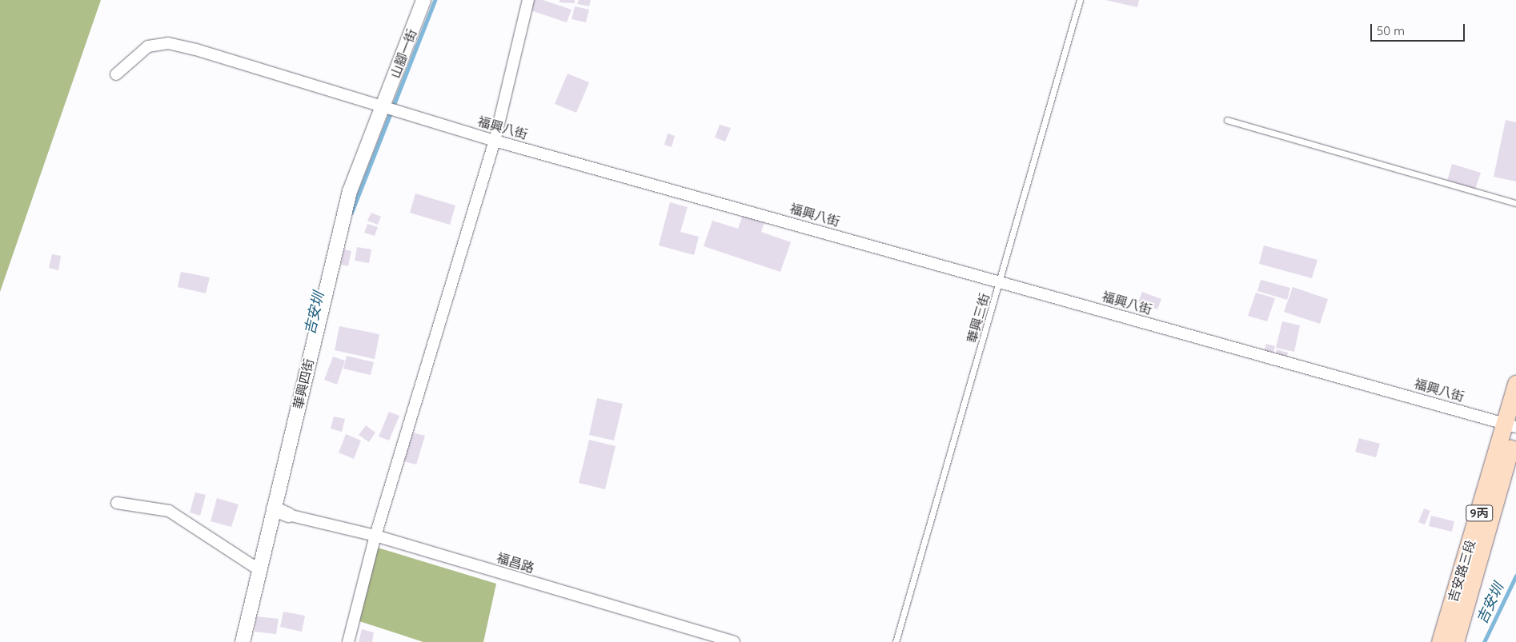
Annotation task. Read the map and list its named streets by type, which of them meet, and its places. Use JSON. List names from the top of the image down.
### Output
{
  "streets": {
    "main road": ["9丙", "吉安路三段"],
    "street": [
      "山腳一街",
      "福興八街",
      "華興四街",
      "福昌路"
    ],
    "lane": ["華興三街"]
  },
  "crossings": [
    ["山腳一街", "福興八街"],
    ["山腳一街", "華興四街"],
    ["福興八街", "華興三街"],
    ["福興八街", "華興四街"],
    ["福興八街", "吉安路三段"],
    ["華興四街", "福昌路"]
  ],
  "water": ["吉安圳"],
  "scale_bar": "50 m"
}
